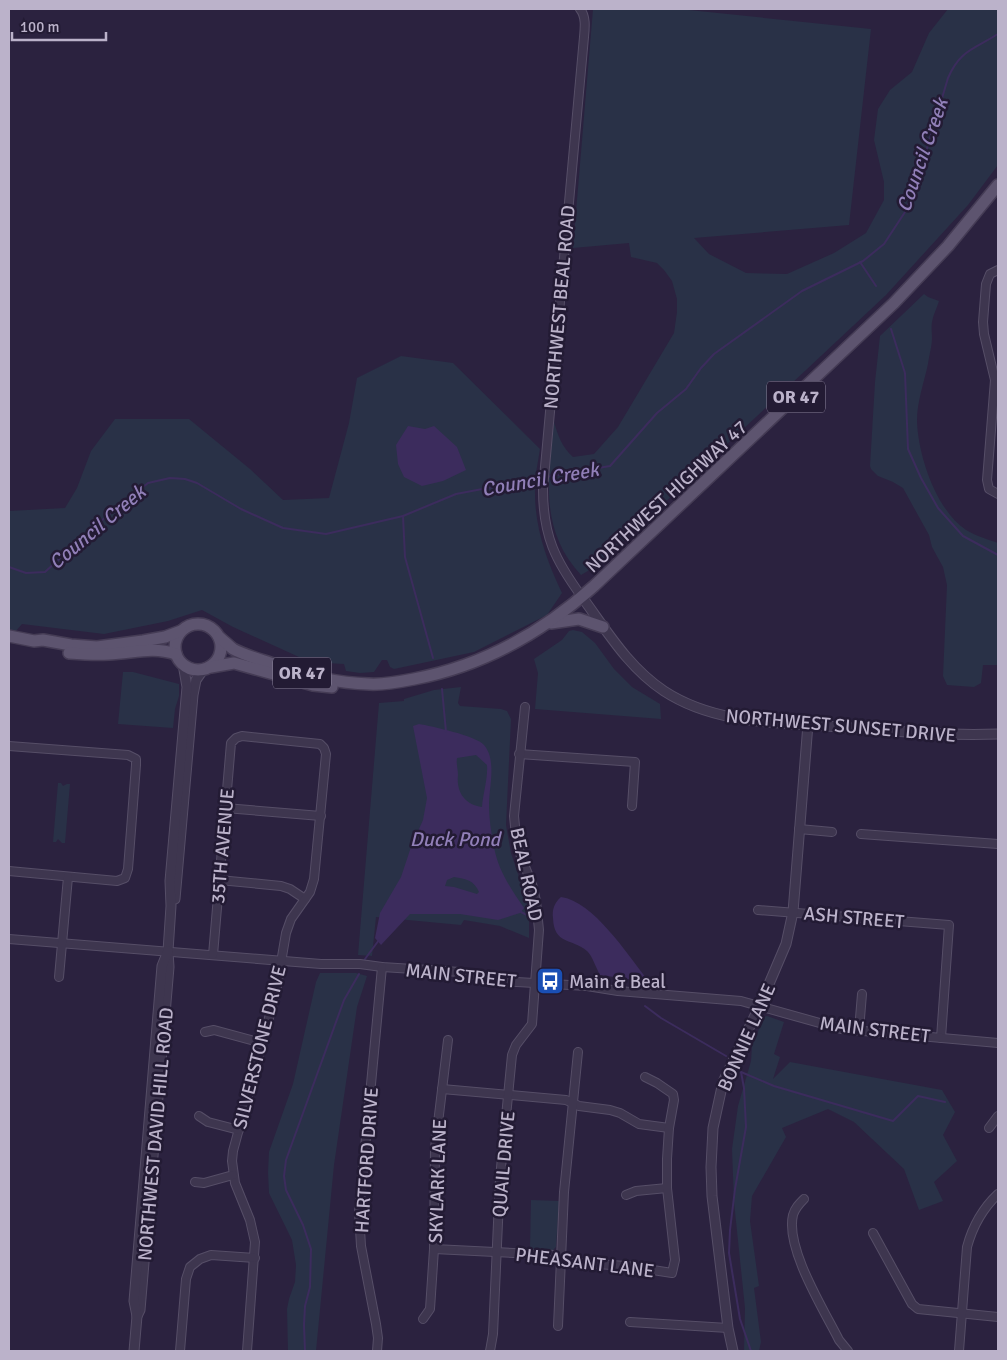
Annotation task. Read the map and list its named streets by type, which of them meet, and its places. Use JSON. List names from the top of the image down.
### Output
{
  "streets": {
    "main road": ["OR 47", "NORTHWEST HIGHWAY 47"],
    "street": [
      "NORTHWEST BEAL ROAD",
      "NORTHWEST SUNSET DRIVE",
      "35TH AVENUE",
      "BEAL ROAD",
      "ASH STREET",
      "MAIN STREET",
      "BONNIE LANE",
      "SILVERSTONE DRIVE",
      "NORTHWEST DAVID HILL ROAD",
      "HARTFORD DRIVE",
      "QUAIL DRIVE",
      "SKYLARK LANE",
      "PHEASANT LANE"
    ]
  },
  "crossings": [
    ["NORTHWEST BEAL ROAD", "NORTHWEST HIGHWAY 47"],
    ["NORTHWEST BEAL ROAD", "NORTHWEST SUNSET DRIVE"],
    ["NORTHWEST HIGHWAY 47", "NORTHWEST SUNSET DRIVE"],
    ["NORTHWEST HIGHWAY 47", "NORTHWEST DAVID HILL ROAD"],
    ["NORTHWEST SUNSET DRIVE", "BONNIE LANE"],
    ["35TH AVENUE", "MAIN STREET"],
    ["35TH AVENUE", "SILVERSTONE DRIVE"],
    ["BEAL ROAD", "MAIN STREET"],
    ["BEAL ROAD", "QUAIL DRIVE"],
    ["ASH STREET", "MAIN STREET"],
    ["ASH STREET", "BONNIE LANE"],
    ["MAIN STREET", "BONNIE LANE"],
    ["MAIN STREET", "SILVERSTONE DRIVE"],
    ["MAIN STREET", "NORTHWEST DAVID HILL ROAD"],
    ["MAIN STREET", "HARTFORD DRIVE"],
    ["MAIN STREET", "QUAIL DRIVE"],
    ["QUAIL DRIVE", "PHEASANT LANE"],
    ["SKYLARK LANE", "PHEASANT LANE"]
  ],
  "water": ["Council Creek", "Duck Pond"],
  "places": {
    "bus stop": ["Main & Beal"]
  },
  "scale_bar": "100 m"
}
